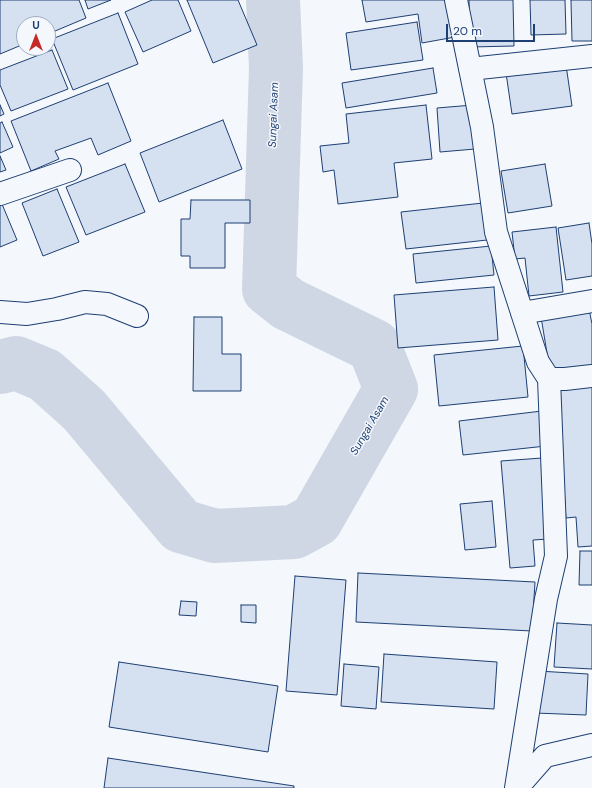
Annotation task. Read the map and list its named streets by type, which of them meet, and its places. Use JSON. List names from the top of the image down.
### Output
{
  "water": ["Sungai Asam"],
  "scale_bar": "20 m",
  "north": "top"
}
